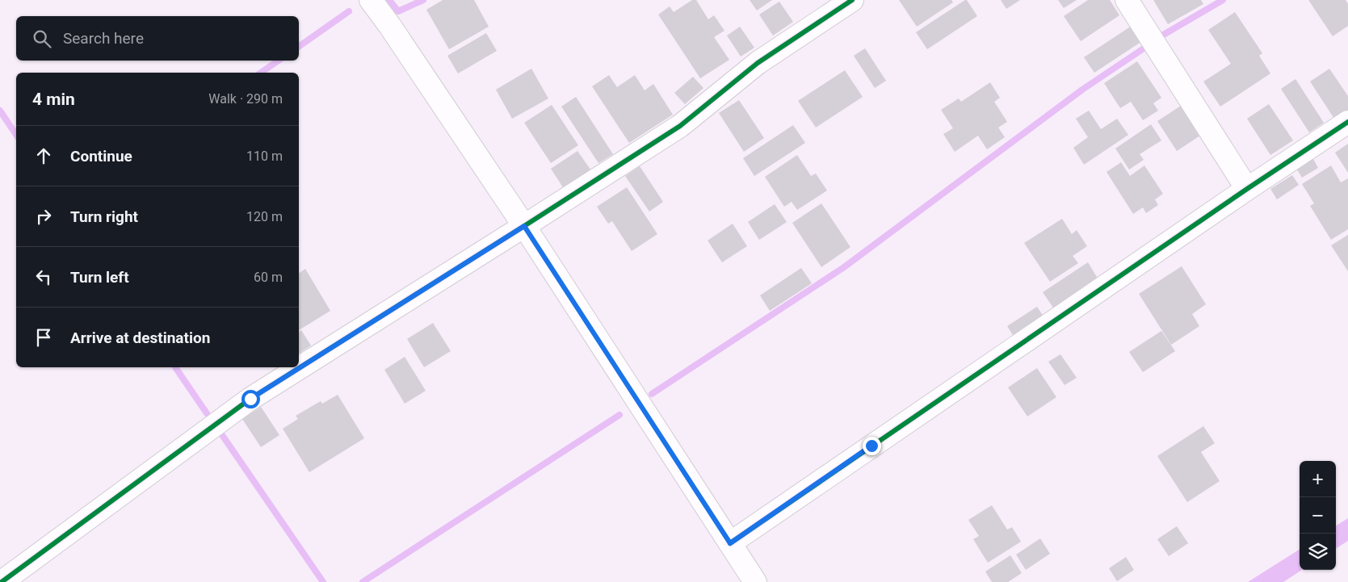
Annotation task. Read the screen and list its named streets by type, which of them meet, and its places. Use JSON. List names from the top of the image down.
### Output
{
  "page": {
    "search": "Search here",
    "heading": ["4 min", "Walk · 290 m"],
    "list": [
      ["Continue", "110 m"],
      ["Turn right", "120 m"],
      ["Turn left", "60 m"],
      "Arrive at destination"
    ],
    "map_buttons": ["+", "−"]
  }
}
